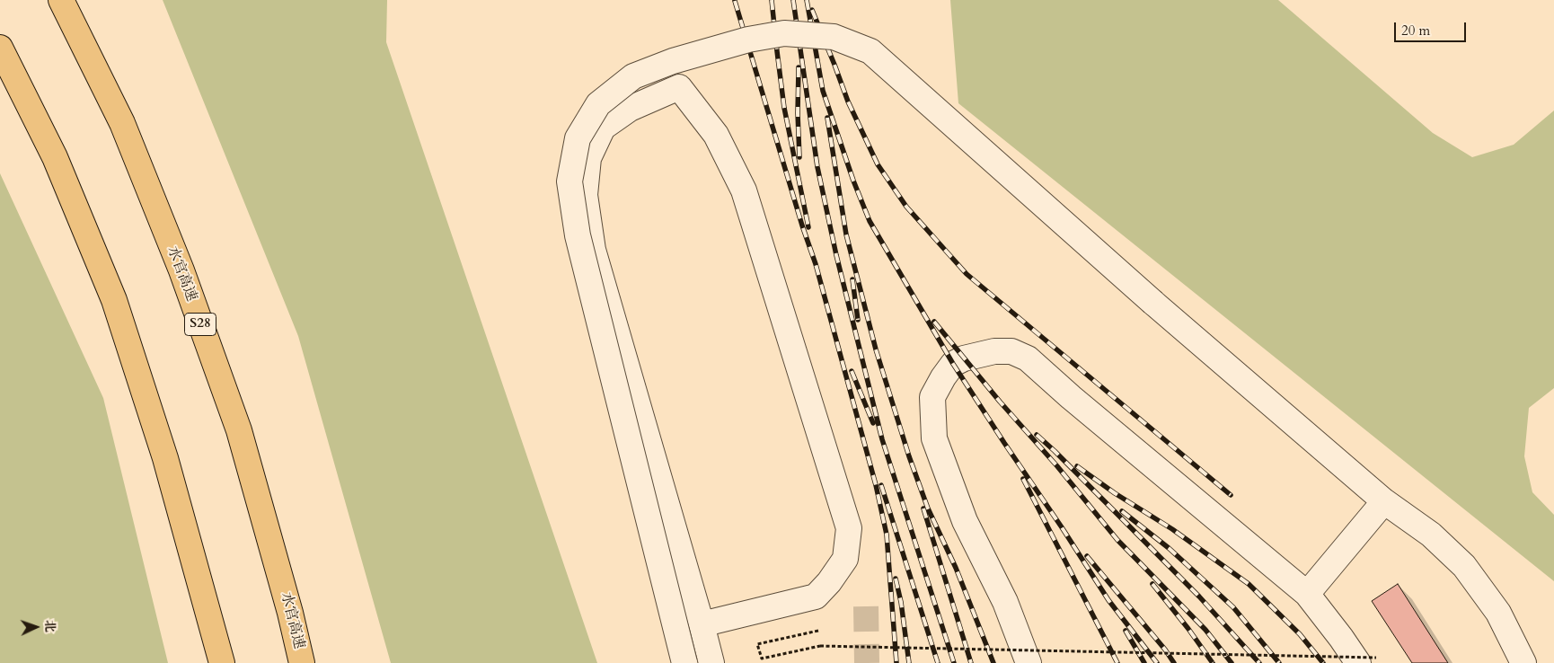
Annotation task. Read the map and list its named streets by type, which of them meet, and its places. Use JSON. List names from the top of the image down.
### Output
{
  "streets": {
    "highway": ["水官高速", "S28"]
  },
  "scale_bar": "20 m",
  "north": "right"
}
